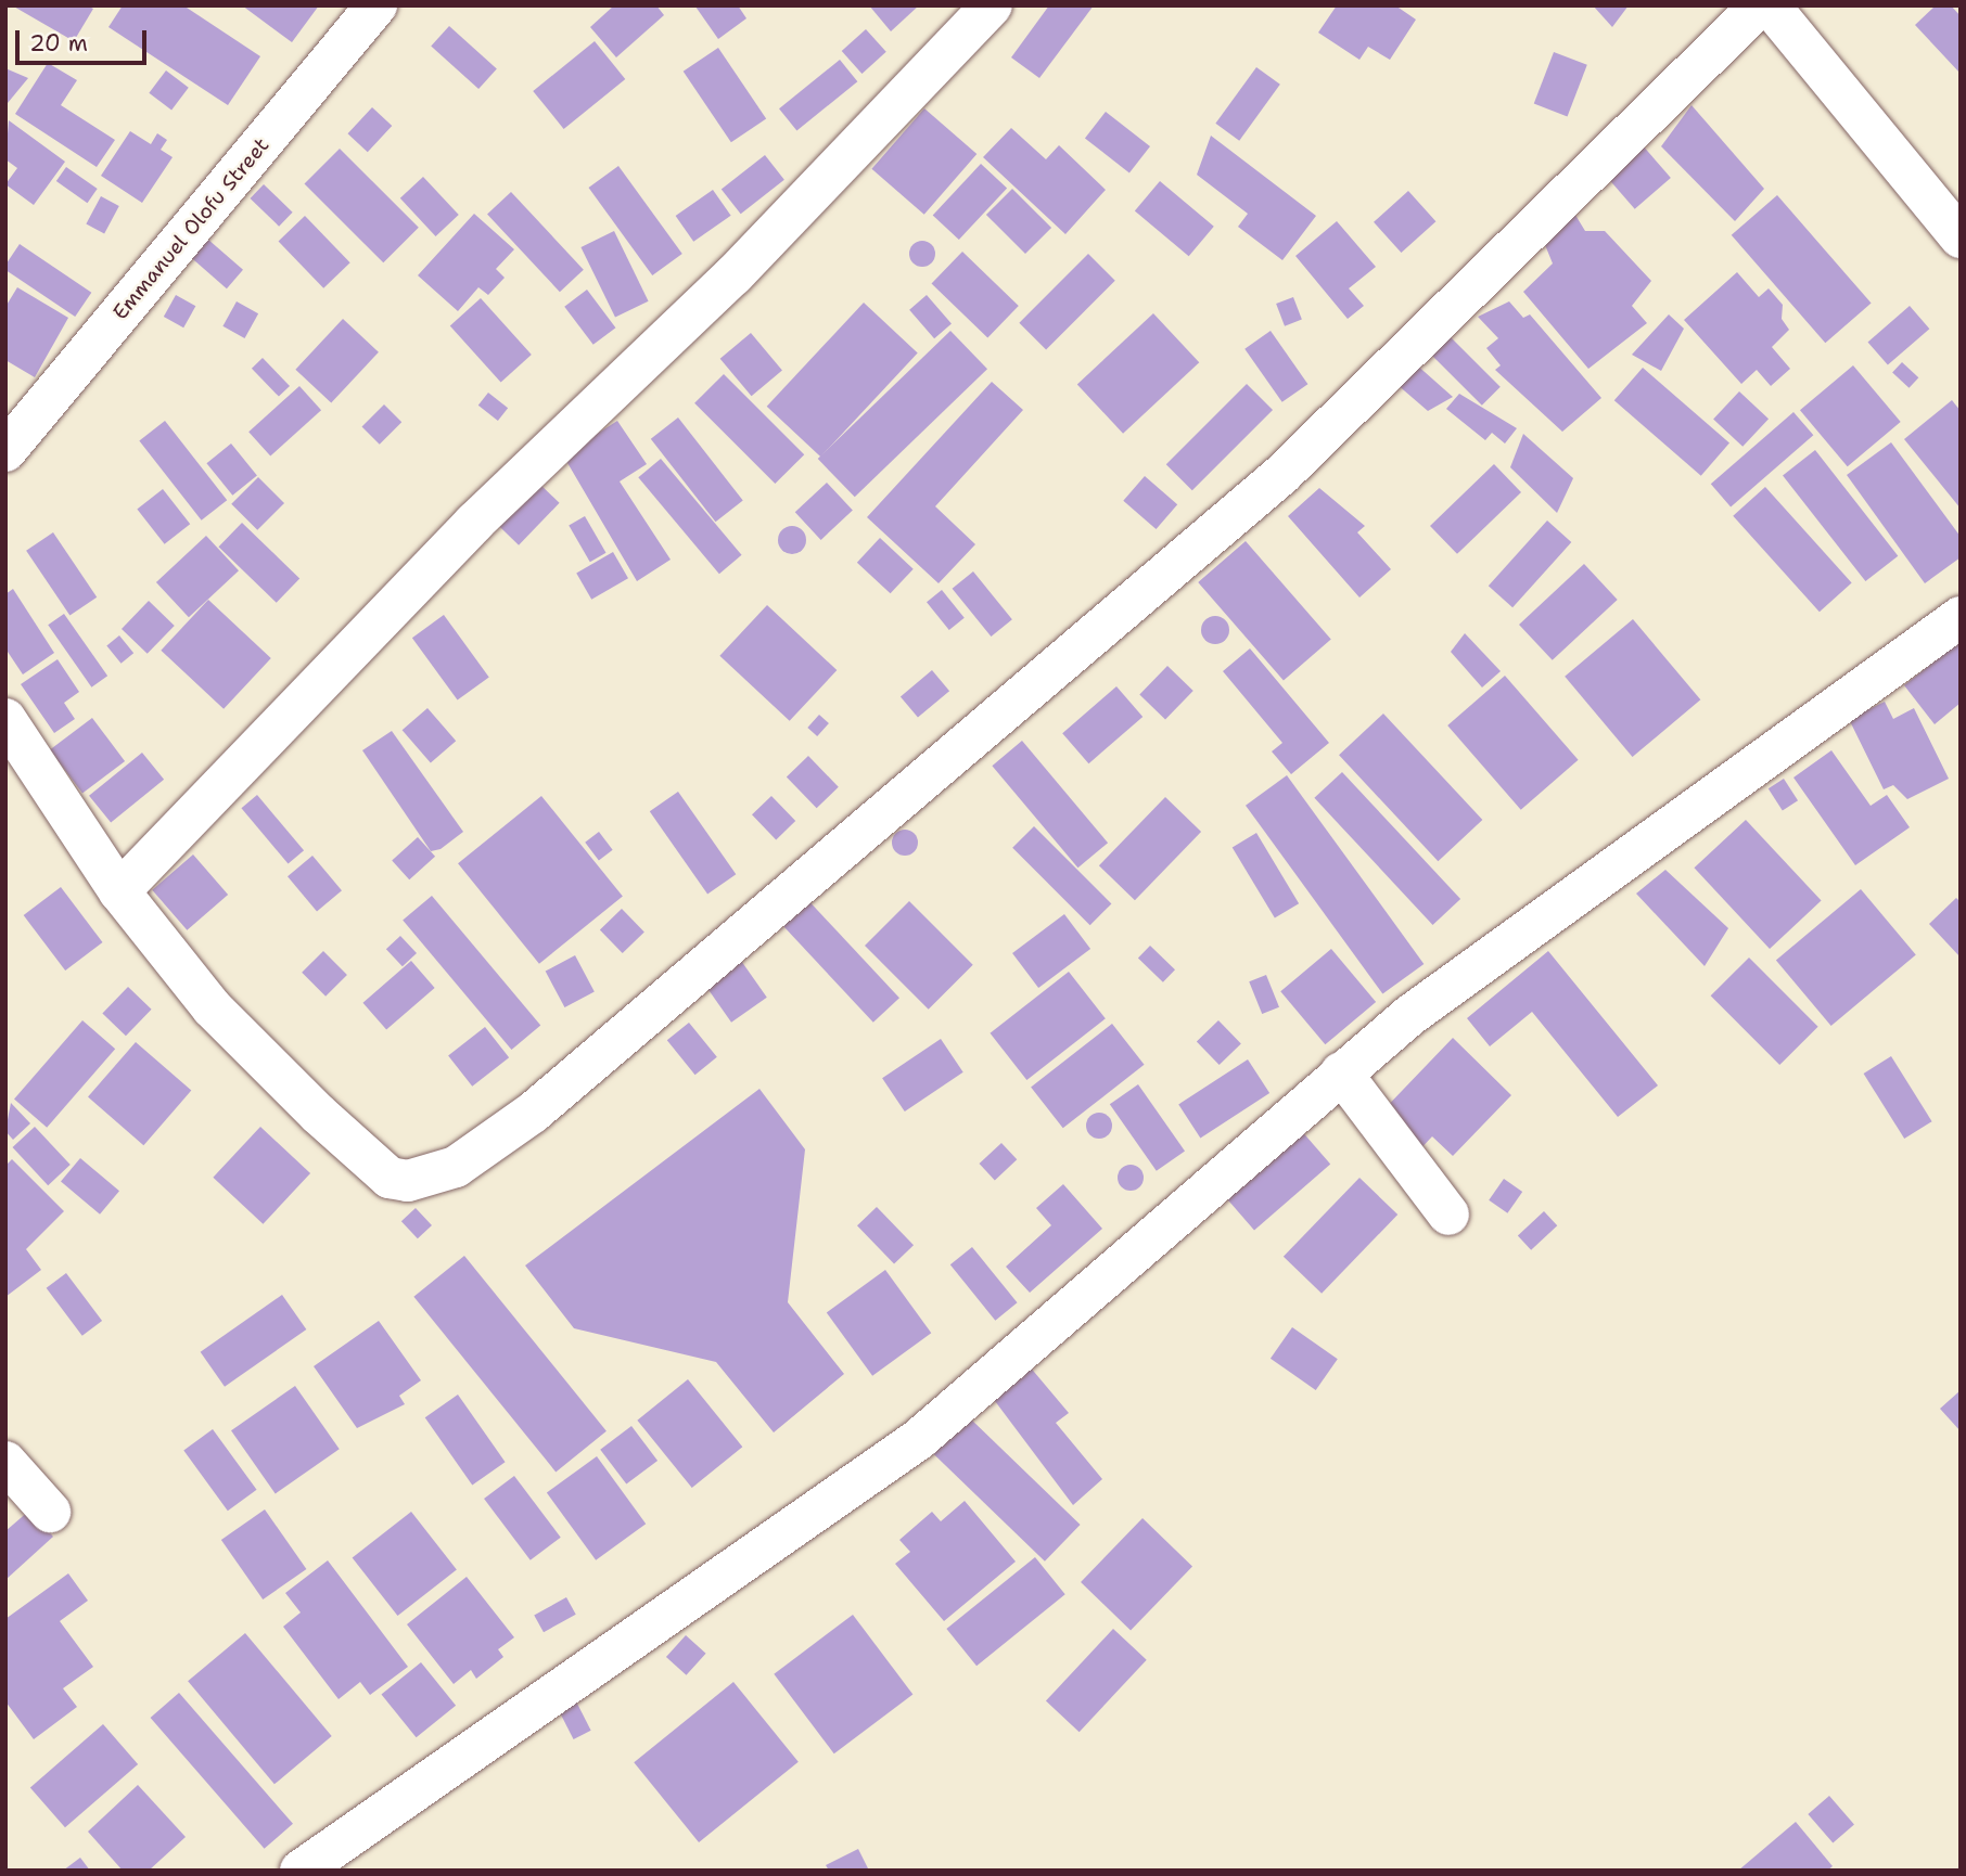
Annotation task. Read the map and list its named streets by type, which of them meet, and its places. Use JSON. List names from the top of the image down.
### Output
{
  "streets": {
    "street": ["Emmanuel Olofu Street"]
  },
  "scale_bar": "20 m"
}
